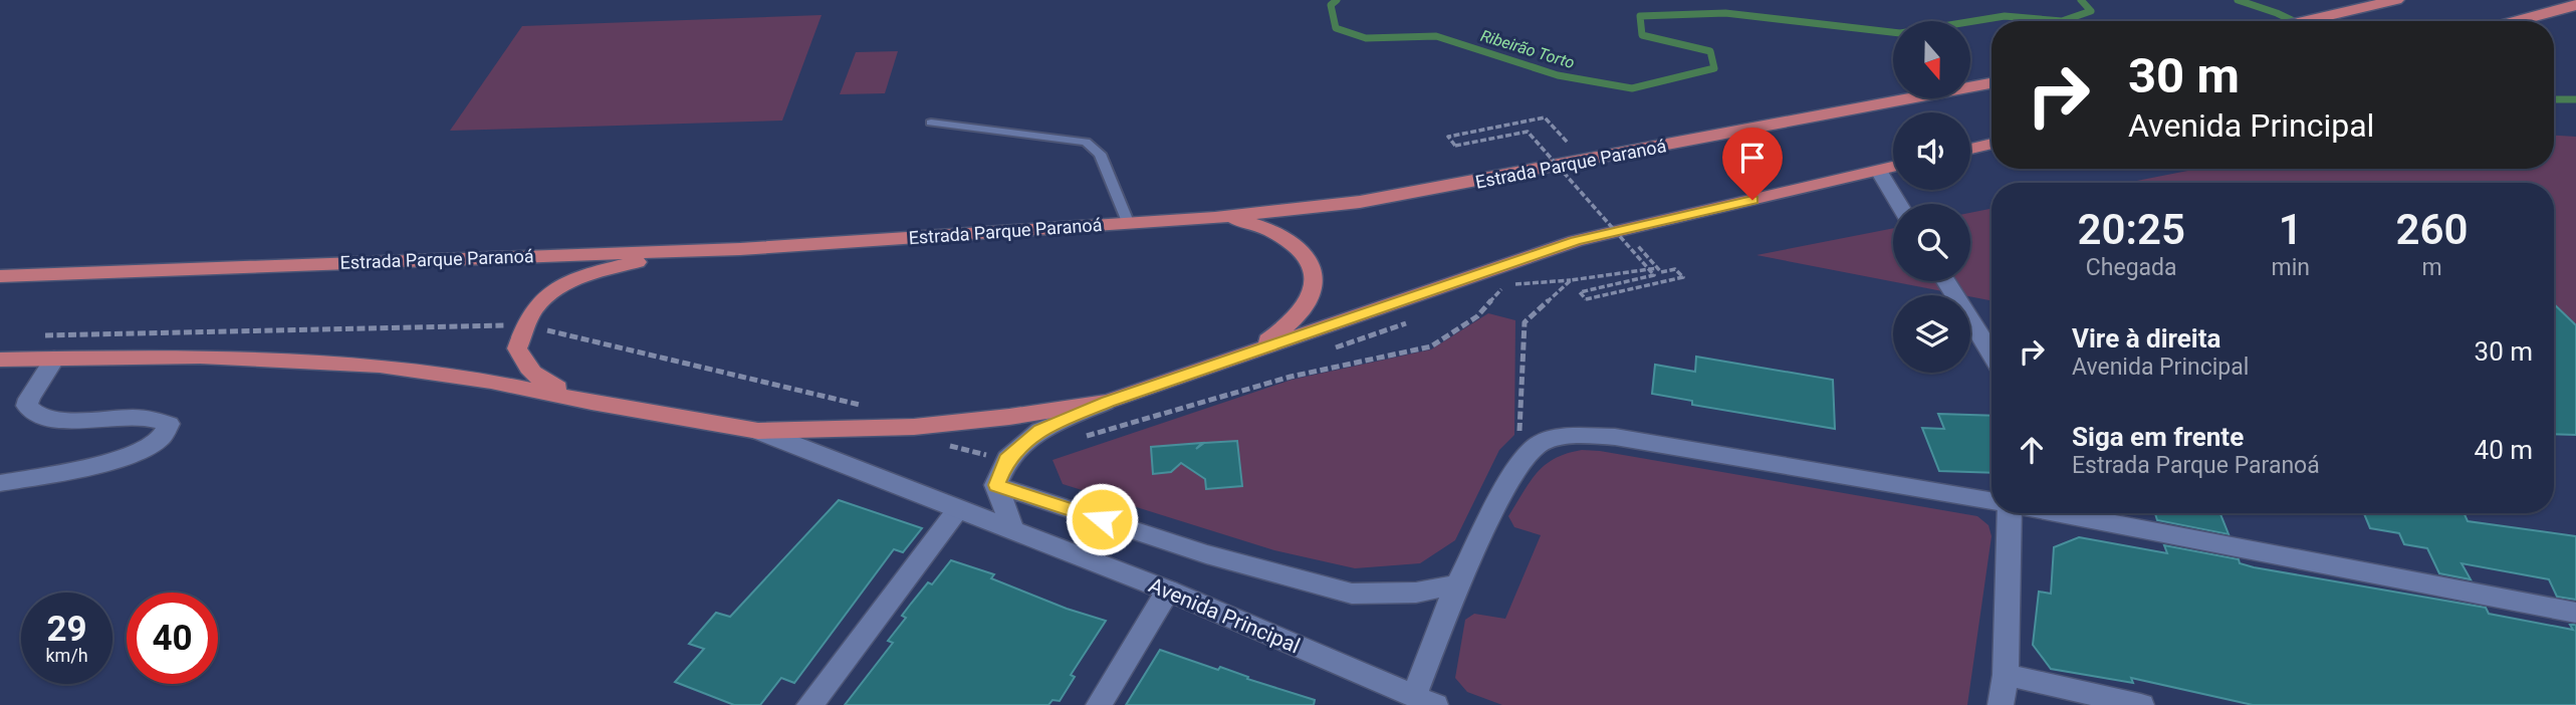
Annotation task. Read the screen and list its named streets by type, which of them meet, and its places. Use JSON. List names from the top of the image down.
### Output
{
  "streets": {
    "main road": ["Estrada Parque Paranoá"],
    "street": ["Avenida Principal"]
  },
  "water": ["Ribeirão Torto"],
  "north": "bottom",
  "page": {
    "turn": ["30 m", "Avenida Principal"],
    "eta": [
      "20:25",
      "Chegada",
      "1",
      "min",
      "260",
      "m"
    ],
    "list": [
      {
        "name": "Vire à direita",
        "note": "Avenida Principal",
        "value": "30 m"
      },
      {
        "name": "Siga em frente",
        "note": "Estrada Parque Paranoá",
        "value": "40 m"
      }
    ],
    "speed": "29 km/h",
    "limit": "40"
  }
}
